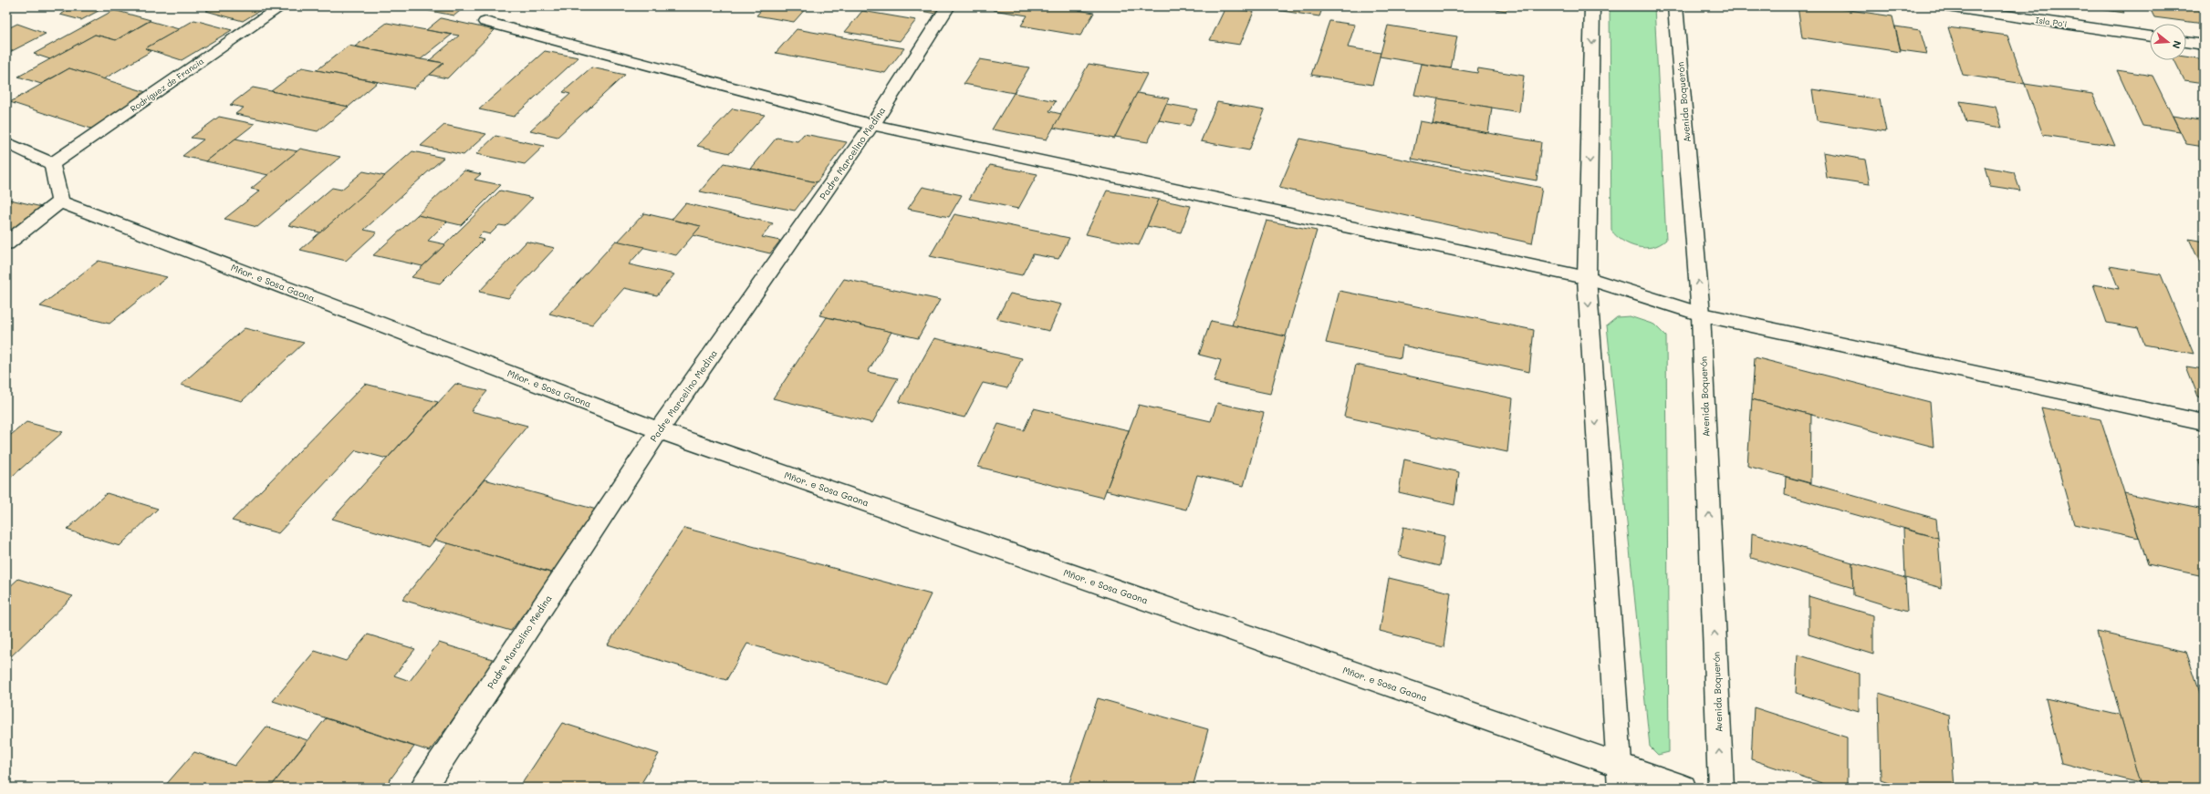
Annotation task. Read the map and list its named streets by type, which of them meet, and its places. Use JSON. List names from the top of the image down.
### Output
{
  "streets": {
    "street": [
      "Isla Po'i",
      "Rodríguez de Francia",
      "Avenida Boquerón",
      "Padre Marcelino Medina",
      "Mñor. e Sosa Gaona"
    ]
  },
  "crossings": [
    ["Padre Marcelino Medina", "Mñor. e Sosa Gaona"]
  ],
  "north": "right"
}
